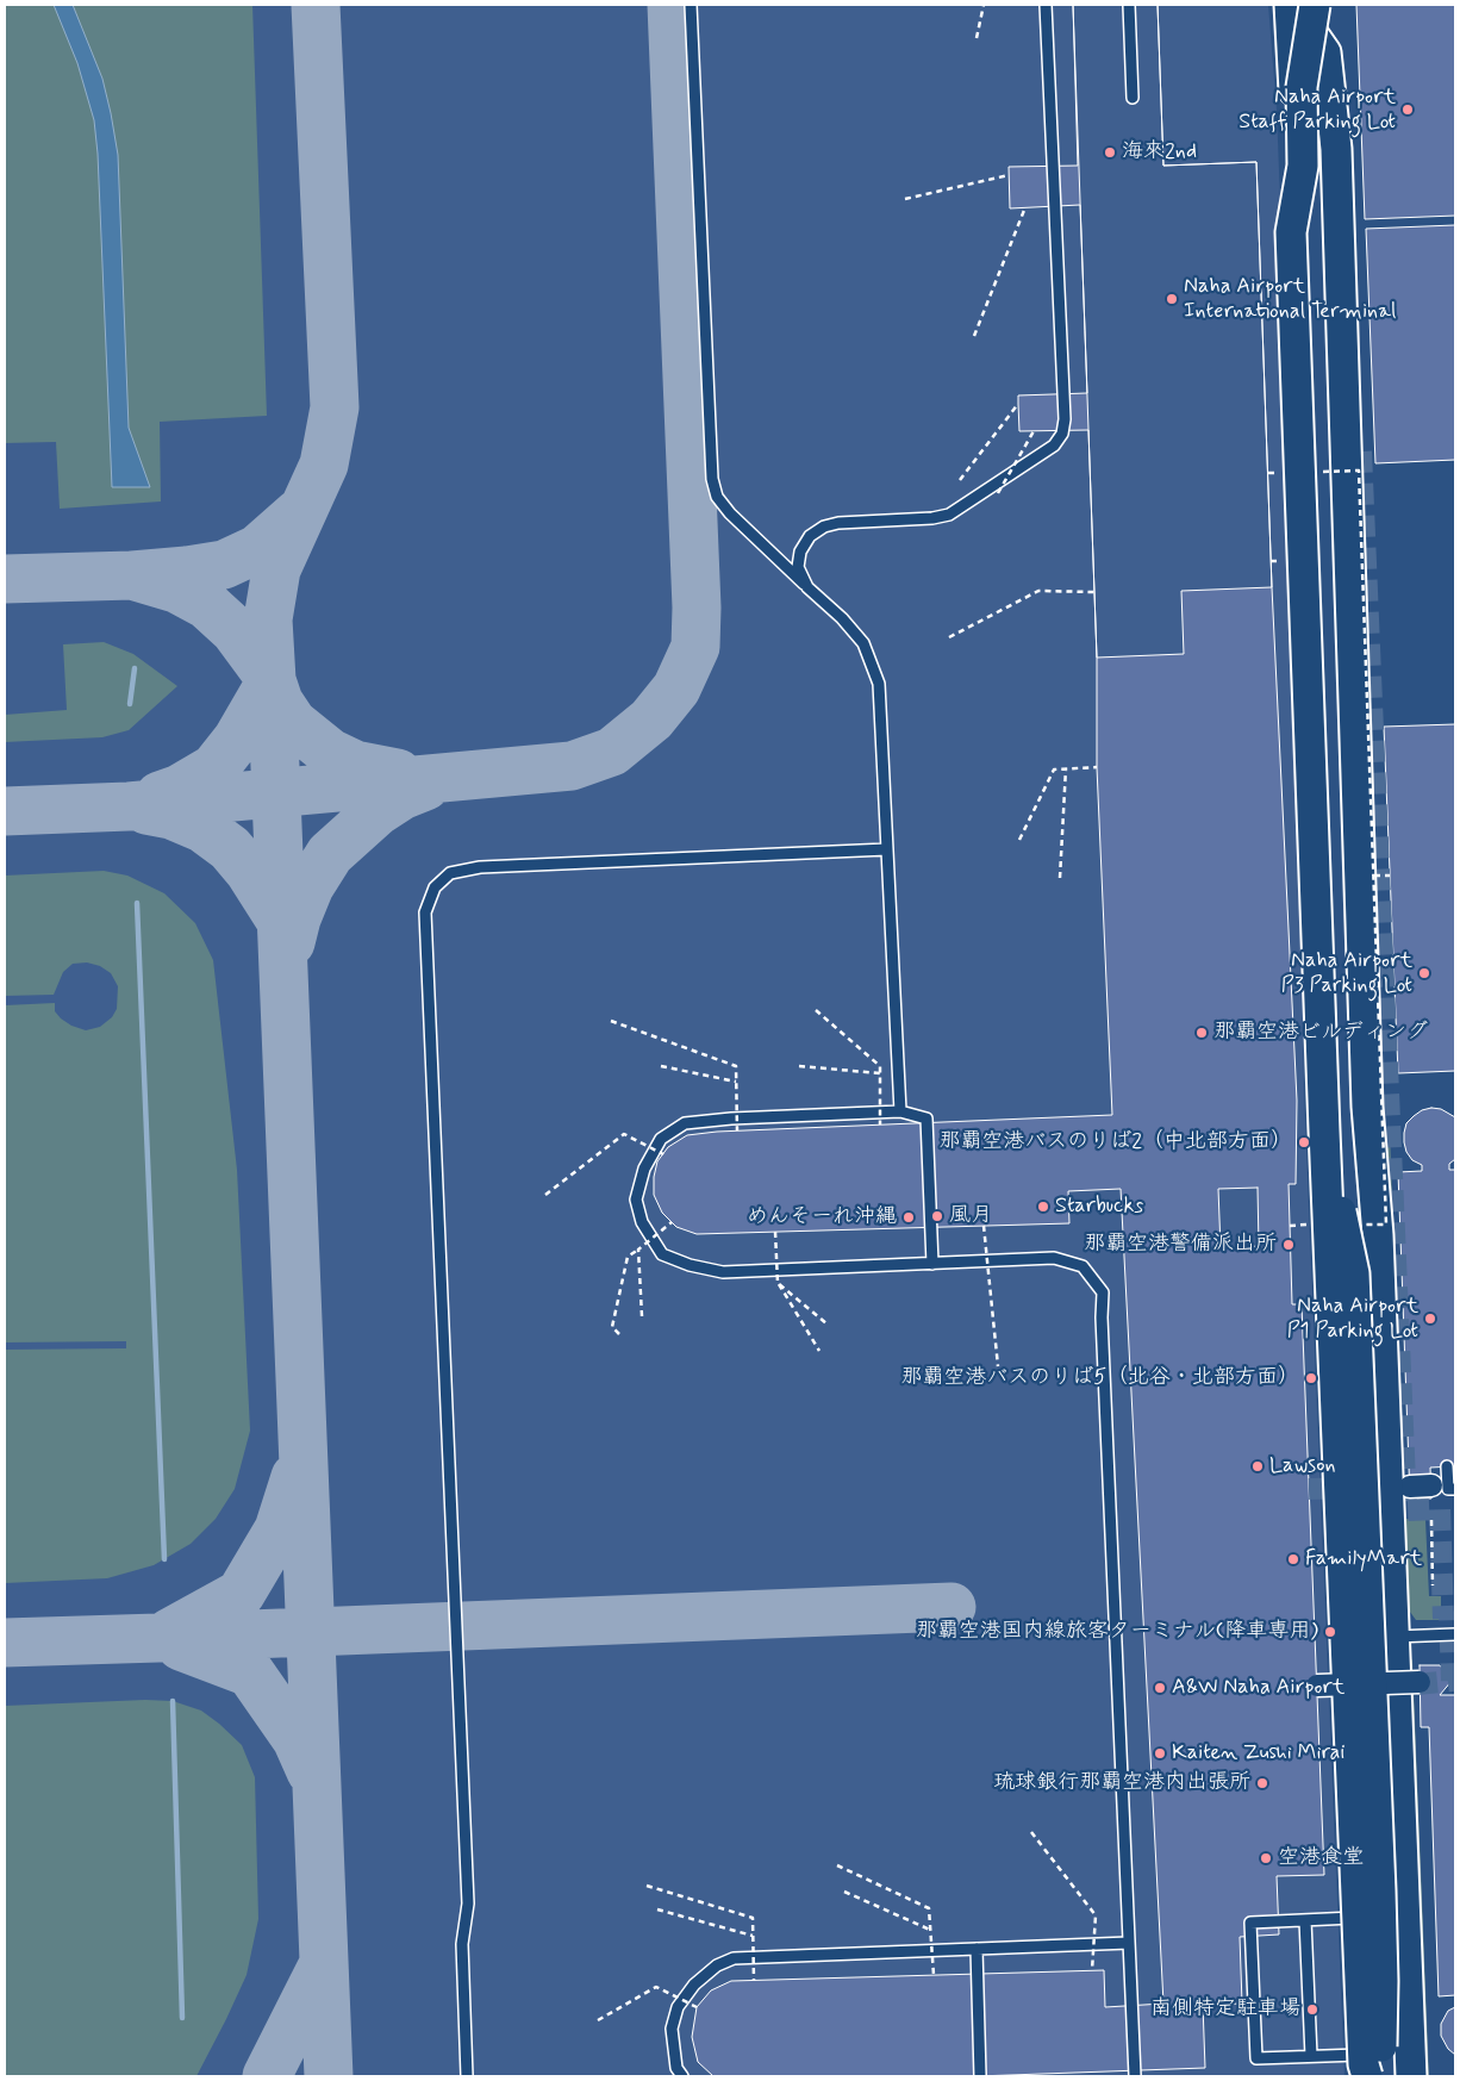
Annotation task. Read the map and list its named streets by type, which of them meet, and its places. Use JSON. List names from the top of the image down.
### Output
{
  "places": [
    "Naha Airport Staff Parking Lot",
    "海來2nd",
    "Naha Airport International Terminal",
    "Naha Airport P3 Parking Lot",
    "那覇空港ビルディング",
    "那覇空港バスのりば2（中北部方面）",
    "Starbucks",
    "風月",
    "めんそーれ沖縄",
    "那覇空港警備派出所",
    "Naha Airport P1 Parking Lot",
    "那覇空港バスのりば5（北谷・北部方面）",
    "Lawson",
    "FamilyMart",
    "那覇空港国内線旅客ターミナル(降車専用)",
    "A&W Naha Airport",
    "Kaiten Zushi Mirai",
    "琉球銀行那覇空港内出張所",
    "空港食堂",
    "南側特定駐車場"
  ]
}
